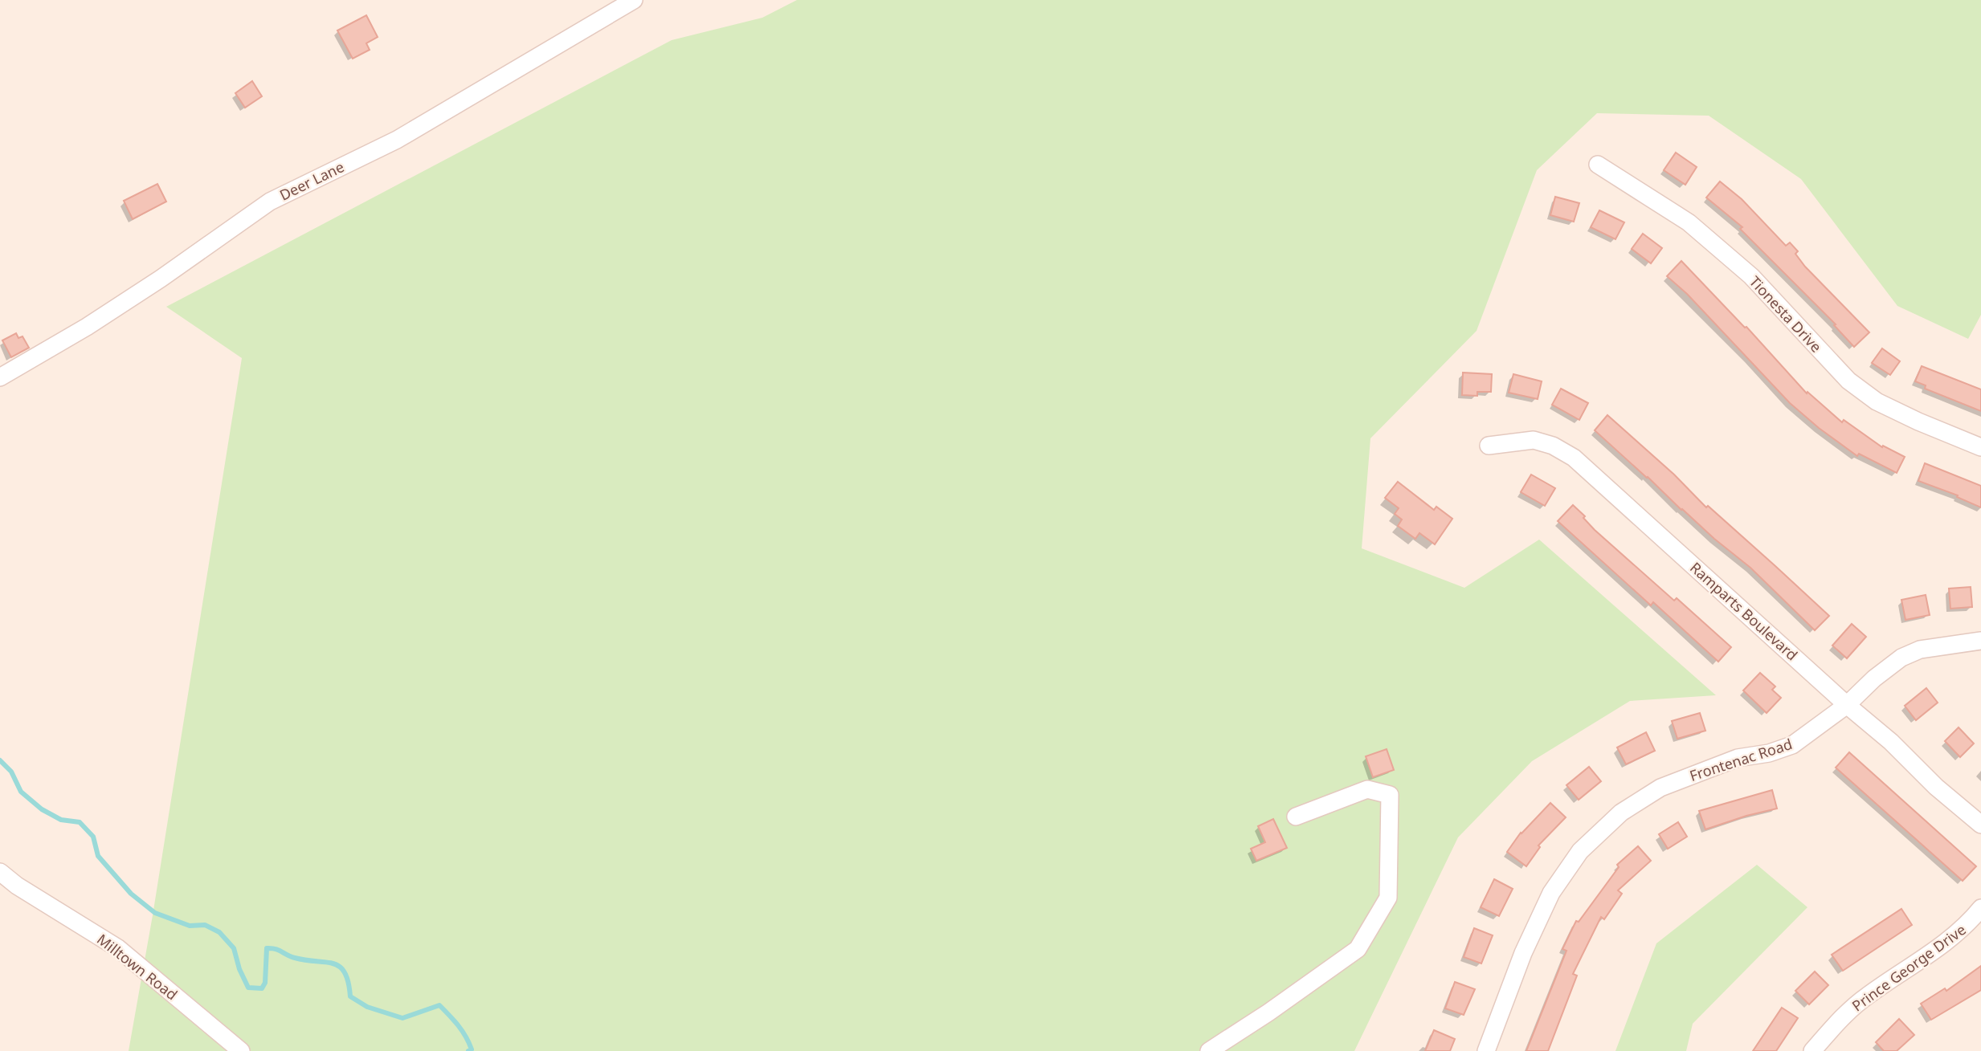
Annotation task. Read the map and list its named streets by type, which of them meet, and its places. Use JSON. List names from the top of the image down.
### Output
{
  "streets": {
    "street": [
      "Deer Lane",
      "Tionesta Drive",
      "Ramparts Boulevard",
      "Frontenac Road",
      "Milltown Road",
      "Prince George Drive"
    ]
  },
  "crossings": [
    ["Ramparts Boulevard", "Frontenac Road"]
  ]
}
